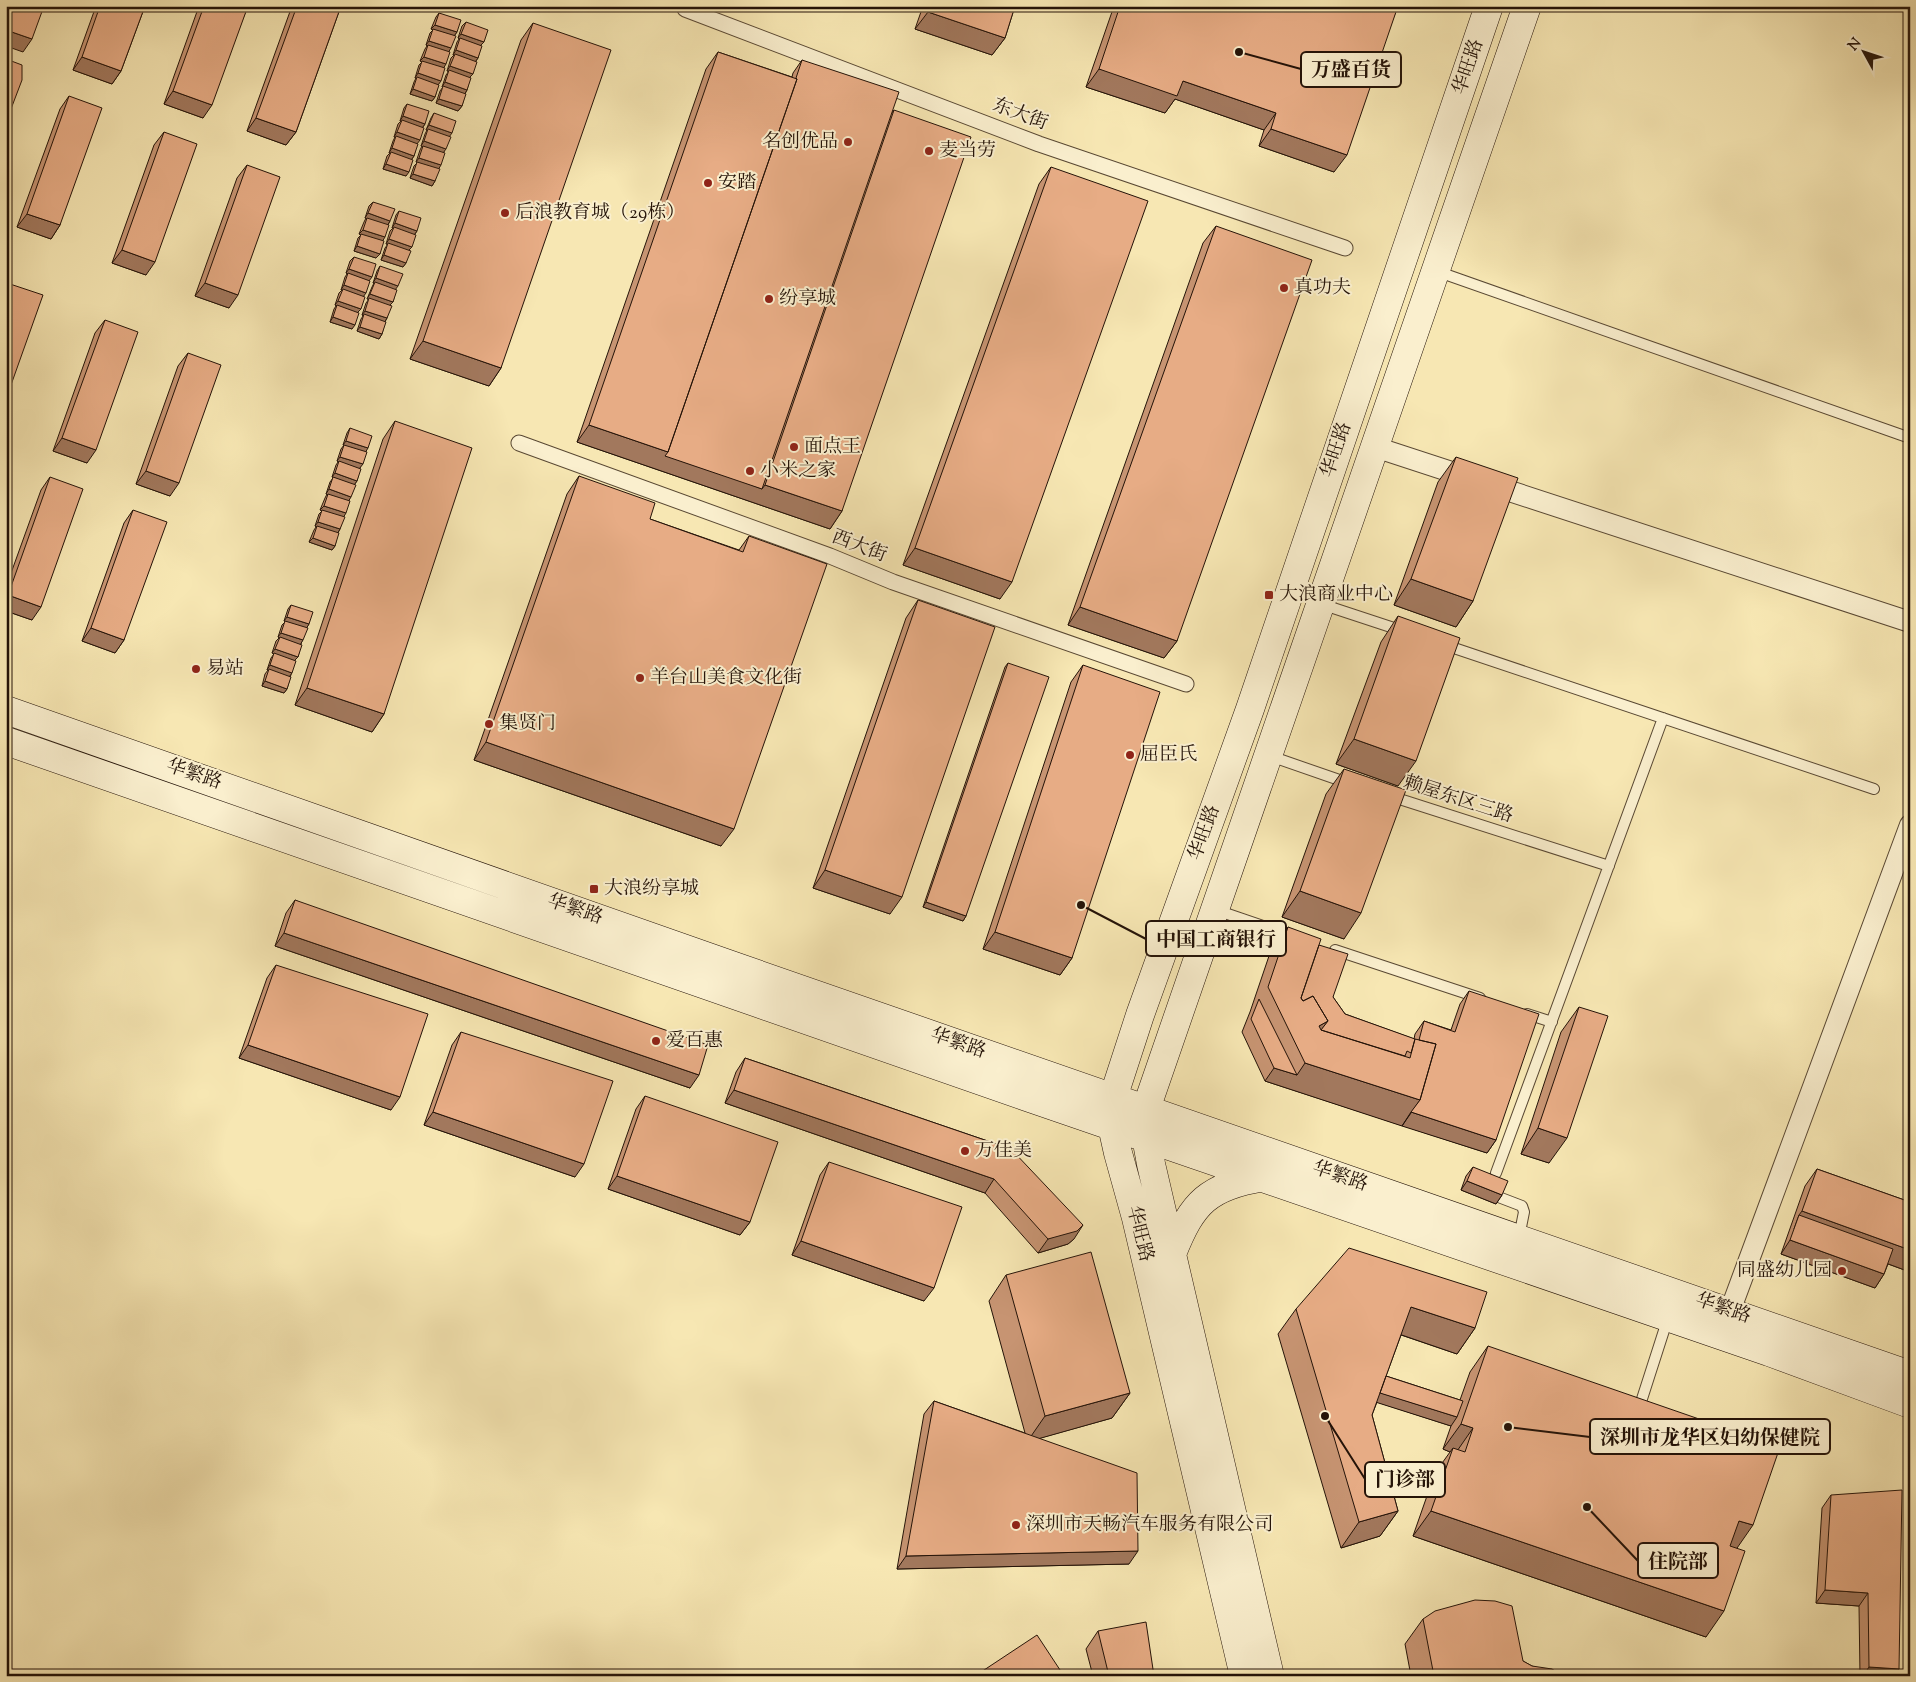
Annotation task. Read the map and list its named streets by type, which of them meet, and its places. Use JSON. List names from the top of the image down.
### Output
{
  "streets": {
    "main road": ["华旺路", "华繁路"],
    "street": ["东大街", "西大街"],
    "lane": ["赖屋东区三路"]
  },
  "crossings": [
    ["华旺路", "华繁路"]
  ],
  "places": {
    "other": [
      "万盛百货",
      "名创优品",
      "麦当劳",
      "安踏",
      "后浪教育城（29栋）",
      "真功夫",
      "纷享城",
      "面点王",
      "小米之家",
      "易站",
      "羊台山美食文化街",
      "集贤门",
      "屈臣氏",
      "中国工商银行",
      "爱百惠",
      "万佳美",
      "同盛幼儿园",
      "门诊部",
      "深圳市龙华区妇幼保健院",
      "住院部",
      "深圳市天畅汽车服务有限公司"
    ],
    "transit": ["大浪商业中心", "大浪纷享城"]
  },
  "north": "top left"
}
